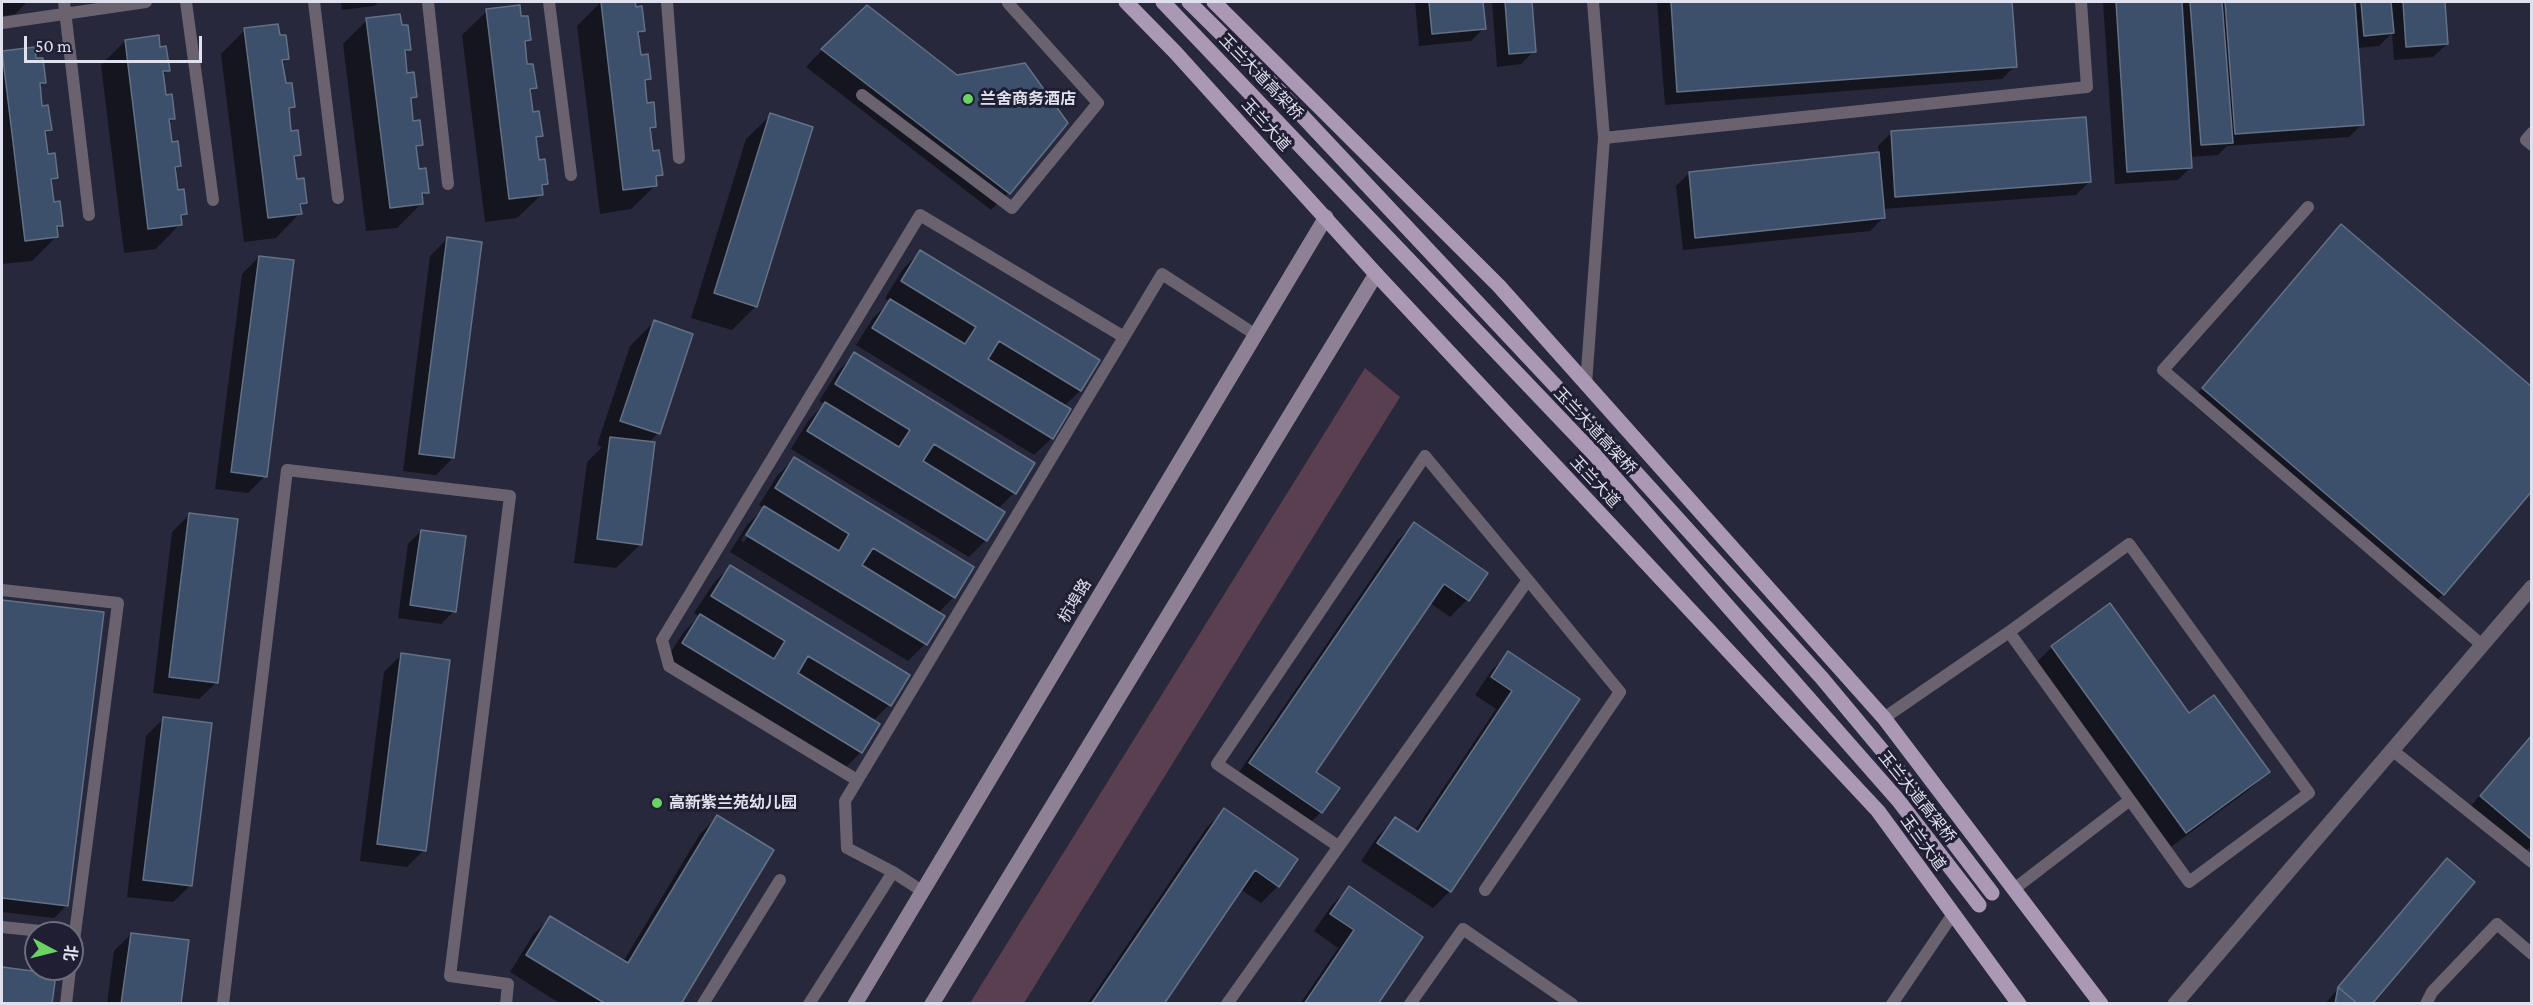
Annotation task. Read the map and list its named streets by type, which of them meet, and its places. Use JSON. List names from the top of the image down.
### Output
{
  "streets": {
    "main road": ["玉兰大道高架桥", "玉兰大道", "杭埠路"]
  },
  "crossings": [
    ["玉兰大道", "杭埠路"]
  ],
  "places": ["兰舍商务酒店", "高新紫兰苑幼儿园"],
  "scale_bar": "50 m",
  "north": "right"
}
